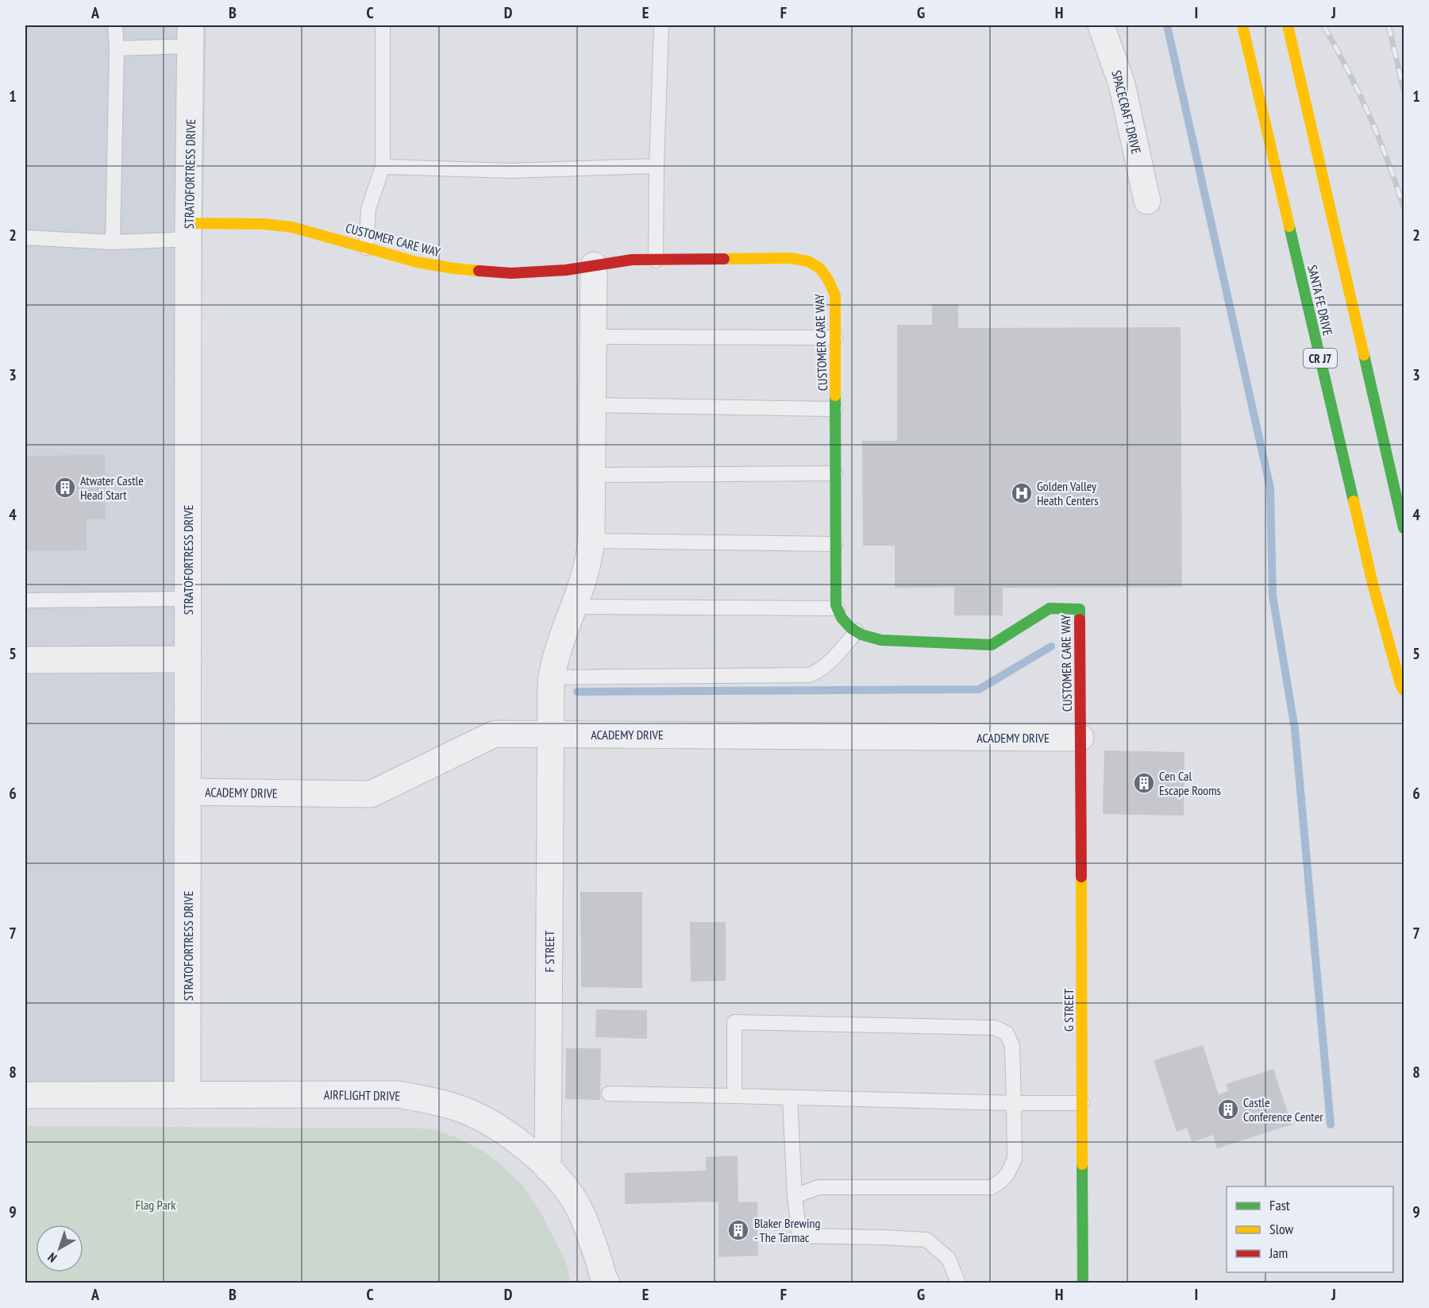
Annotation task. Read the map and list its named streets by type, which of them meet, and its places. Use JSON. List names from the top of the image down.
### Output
{
  "streets": {
    "street": [
      "SPACECRAFT DRIVE",
      "STRATOFORTRESS DRIVE",
      "CUSTOMER CARE WAY",
      "SANTA FE DRIVE",
      "CR J7",
      "ACADEMY DRIVE",
      "F STREET",
      "G STREET",
      "AIRFLIGHT DRIVE"
    ]
  },
  "crossings": [
    ["STRATOFORTRESS DRIVE", "CUSTOMER CARE WAY"],
    ["STRATOFORTRESS DRIVE", "ACADEMY DRIVE"],
    ["STRATOFORTRESS DRIVE", "AIRFLIGHT DRIVE"],
    ["CUSTOMER CARE WAY", "ACADEMY DRIVE"],
    ["CUSTOMER CARE WAY", "F STREET"],
    ["CUSTOMER CARE WAY", "G STREET"],
    ["ACADEMY DRIVE", "F STREET"],
    ["ACADEMY DRIVE", "G STREET"],
    ["F STREET", "AIRFLIGHT DRIVE"]
  ],
  "parks": ["Flag Park"],
  "places": {
    "building": [
      "Atwater Castle Head Start",
      "Cen Cal Escape Rooms",
      "Castle Conference Center",
      "Blaker Brewing - The Tarmac"
    ],
    "hospital": ["Golden Valley Heath Centers"]
  },
  "legend": ["Fast", "Slow", "Jam"],
  "north": "bottom left",
  "grid": {
    "columns": [
      "A",
      "B",
      "C",
      "D",
      "E",
      "F",
      "G",
      "H",
      "I",
      "J"
    ],
    "rows": [
      "1",
      "2",
      "3",
      "4",
      "5",
      "6",
      "7",
      "8",
      "9"
    ]
  }
}
